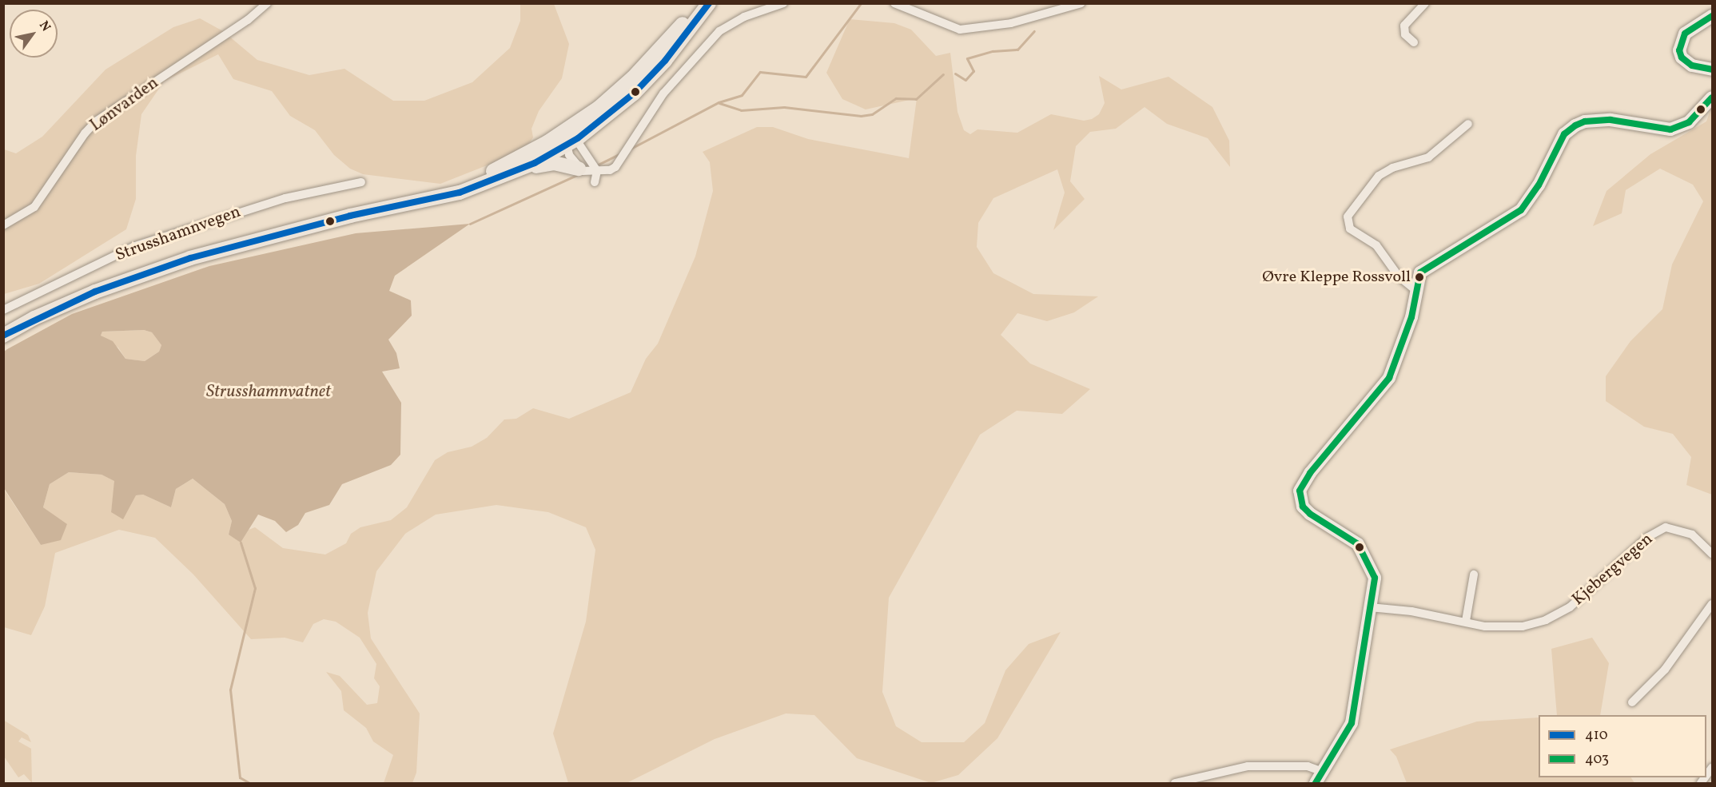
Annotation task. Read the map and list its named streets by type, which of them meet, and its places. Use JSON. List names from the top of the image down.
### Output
{
  "streets": {
    "street": ["Lønvarden", "Strusshamnvegen", "Kjebergvegen"]
  },
  "water": ["Strusshamnvatnet"],
  "places": ["Øvre Kleppe Rossvoll"],
  "lines": ["transit line 410", "transit line 403"],
  "legend": ["410", "403"],
  "north": "top right"
}
